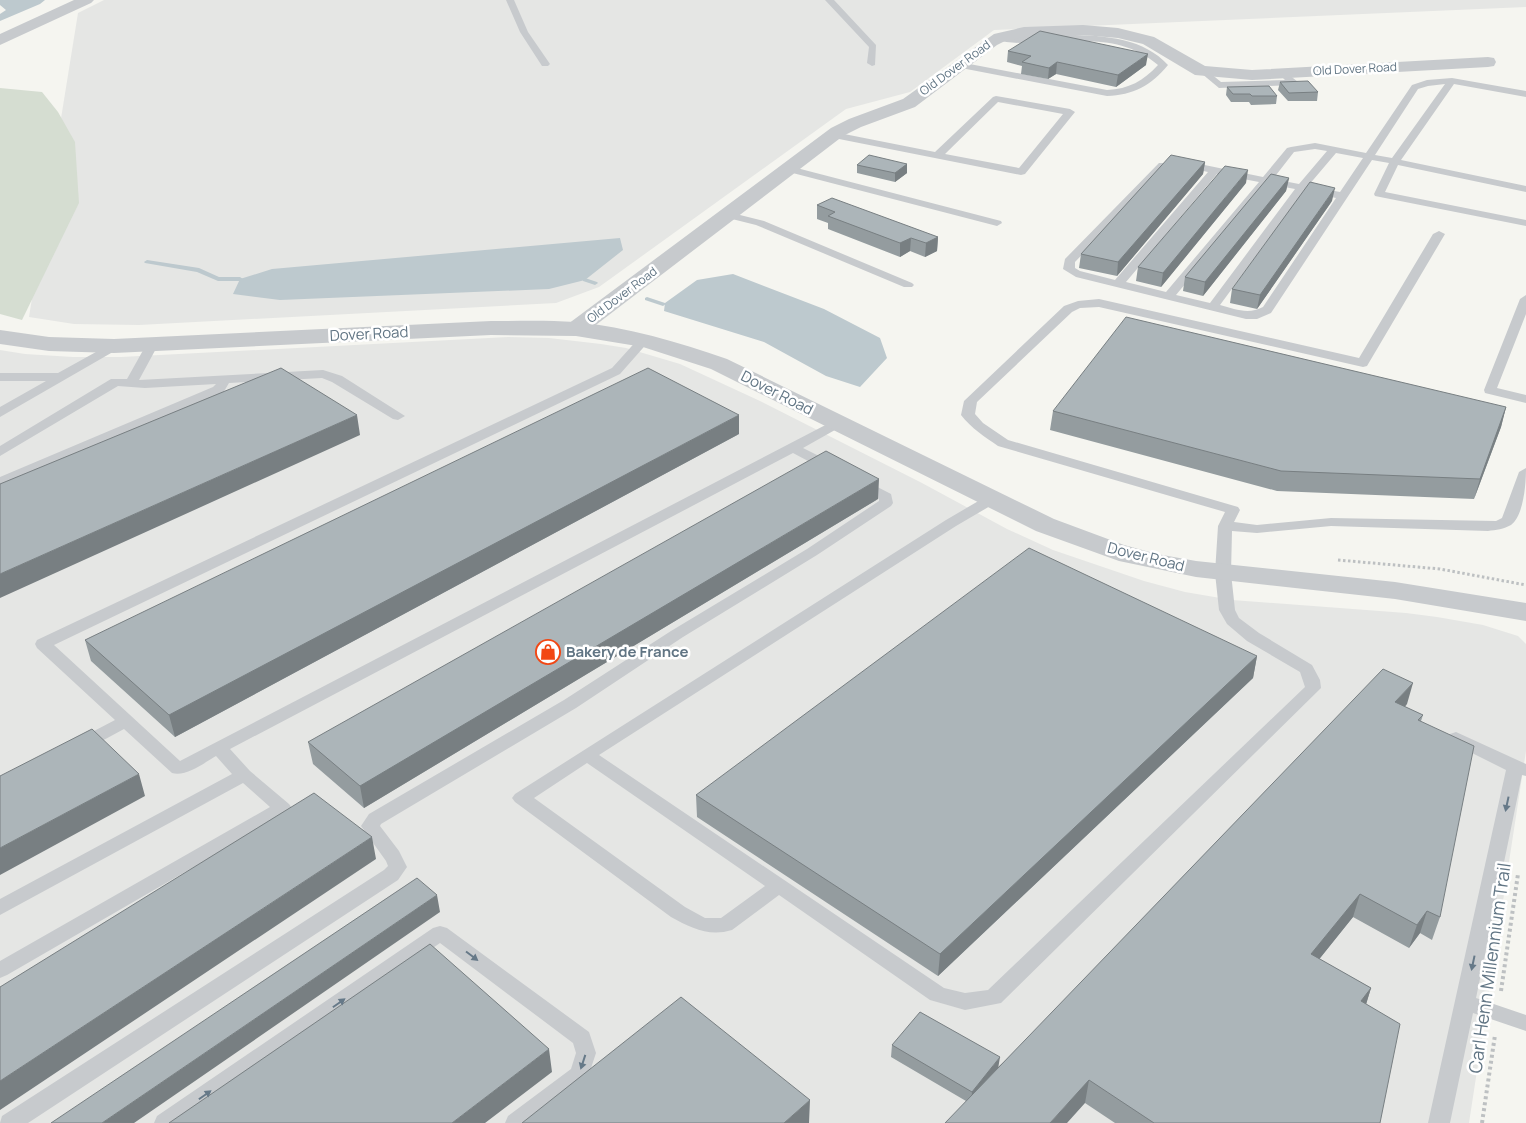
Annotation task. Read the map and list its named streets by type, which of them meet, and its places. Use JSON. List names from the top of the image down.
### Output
{
  "streets": {
    "street": ["Old Dover Road", "Dover Road"],
    "path": ["Carl Henn Millennium Trail"]
  },
  "crossings": [
    ["Old Dover Road", "Dover Road"]
  ],
  "places": {
    "shop": ["Bakery de France"]
  }
}
